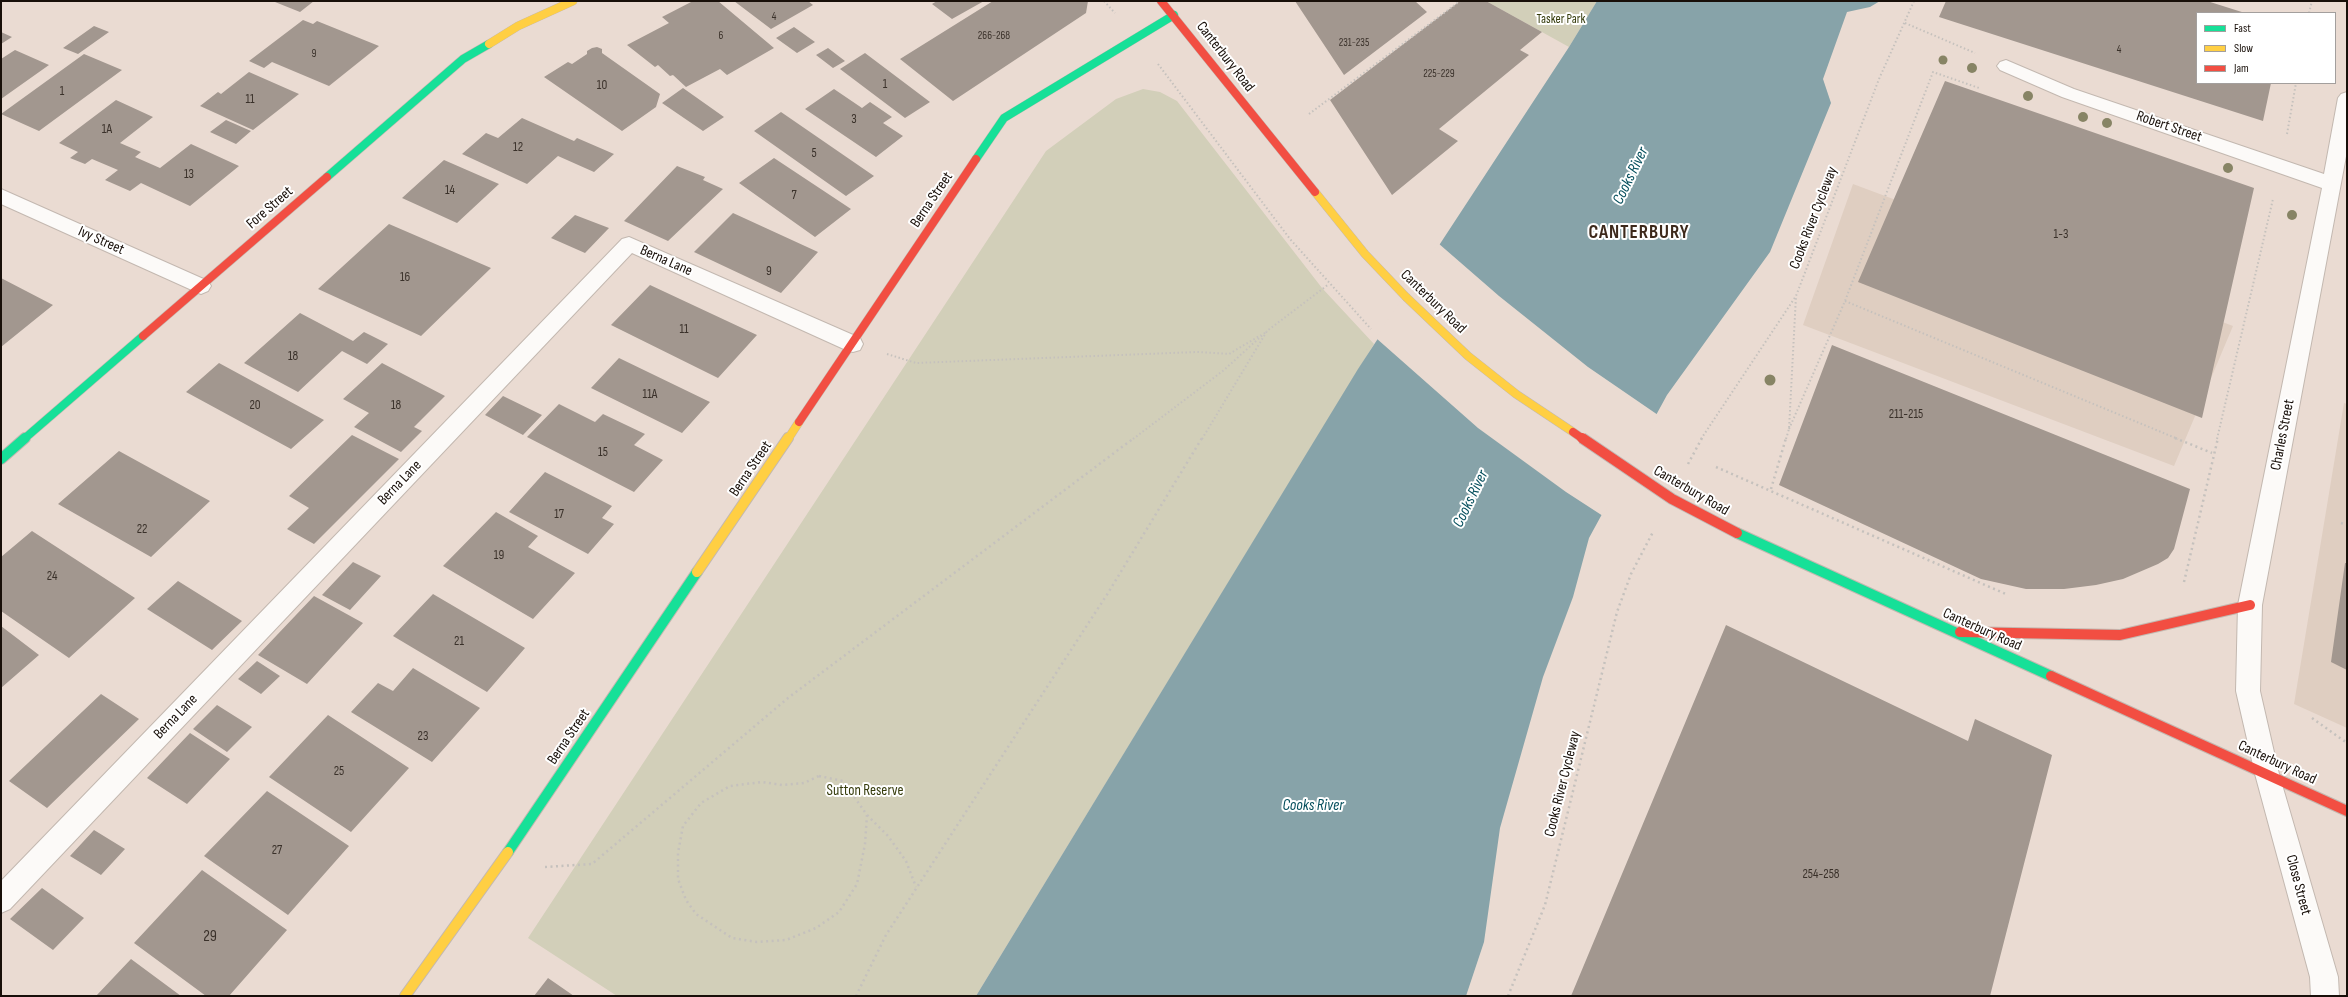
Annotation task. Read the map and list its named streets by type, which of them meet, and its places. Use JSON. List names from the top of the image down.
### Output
{
  "streets": {
    "main road": ["Canterbury Road", "Berna Street", "Fore Street"],
    "street": [
      "Robert Street",
      "Ivy Street",
      "Berna Lane",
      "Charles Street",
      "Close Street"
    ],
    "path": ["Cooks River Cycleway"]
  },
  "crossings": [
    ["Canterbury Road", "Berna Street"],
    ["Canterbury Road", "Charles Street"],
    ["Canterbury Road", "Close Street"],
    ["Robert Street", "Charles Street"],
    ["Berna Street", "Berna Lane"],
    ["Fore Street", "Ivy Street"],
    ["Charles Street", "Close Street"]
  ],
  "districts": ["CANTERBURY"],
  "water": ["Cooks River"],
  "parks": ["Tasker Park", "Sutton Reserve"],
  "house_numbers": [
    "4",
    "6",
    "266-268",
    "231-235",
    "4",
    "9",
    "225-229",
    "1",
    "10",
    "1",
    "11",
    "3",
    "1A",
    "12",
    "5",
    "13",
    "14",
    "7",
    "1-3",
    "9",
    "16",
    "11",
    "18",
    "11A",
    "20",
    "18",
    "211-215",
    "15",
    "17",
    "22",
    "19",
    "24",
    "21",
    "23",
    "25",
    "27",
    "254-258",
    "29"
  ],
  "legend": ["Fast", "Slow", "Jam"]
}
